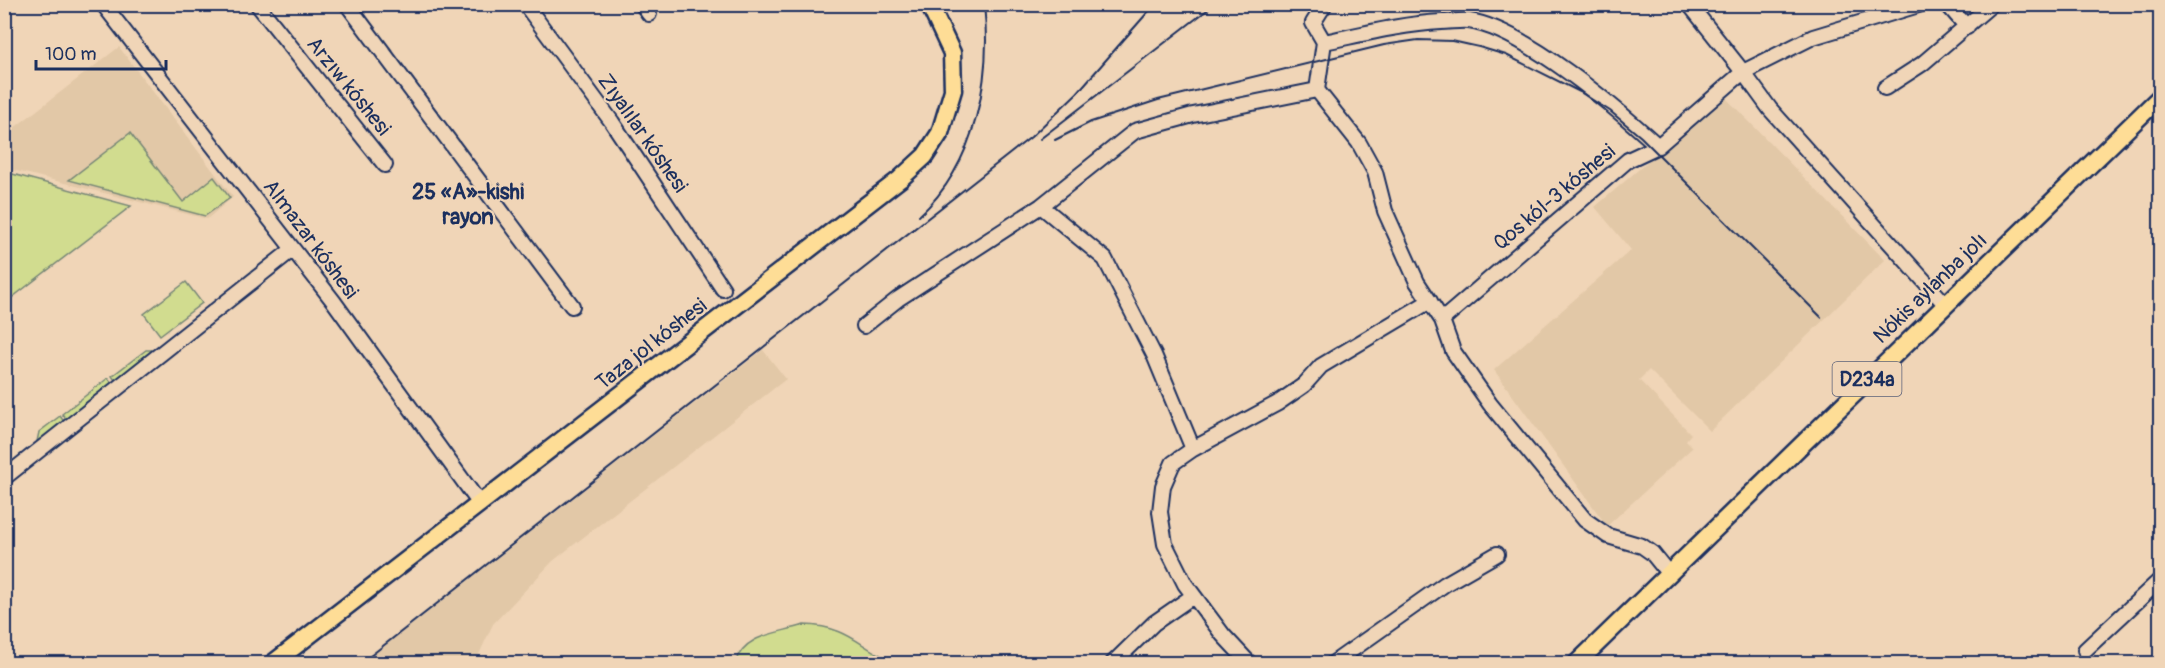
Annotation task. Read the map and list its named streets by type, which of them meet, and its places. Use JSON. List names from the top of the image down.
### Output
{
  "streets": {
    "main road": ["Nókis aylanba jolı", "Taza jol kóshesi", "D234a"],
    "street": [
      "Arzıw kóshesi",
      "Zıyalılar kóshesi",
      "Qos kól-3 kóshesi",
      "Almazar kóshesi"
    ]
  },
  "crossings": [
    ["Almazar kóshesi", "Taza jol kóshesi"]
  ],
  "districts": ["25 «A»-kishi rayon"],
  "scale_bar": "100 m"
}
